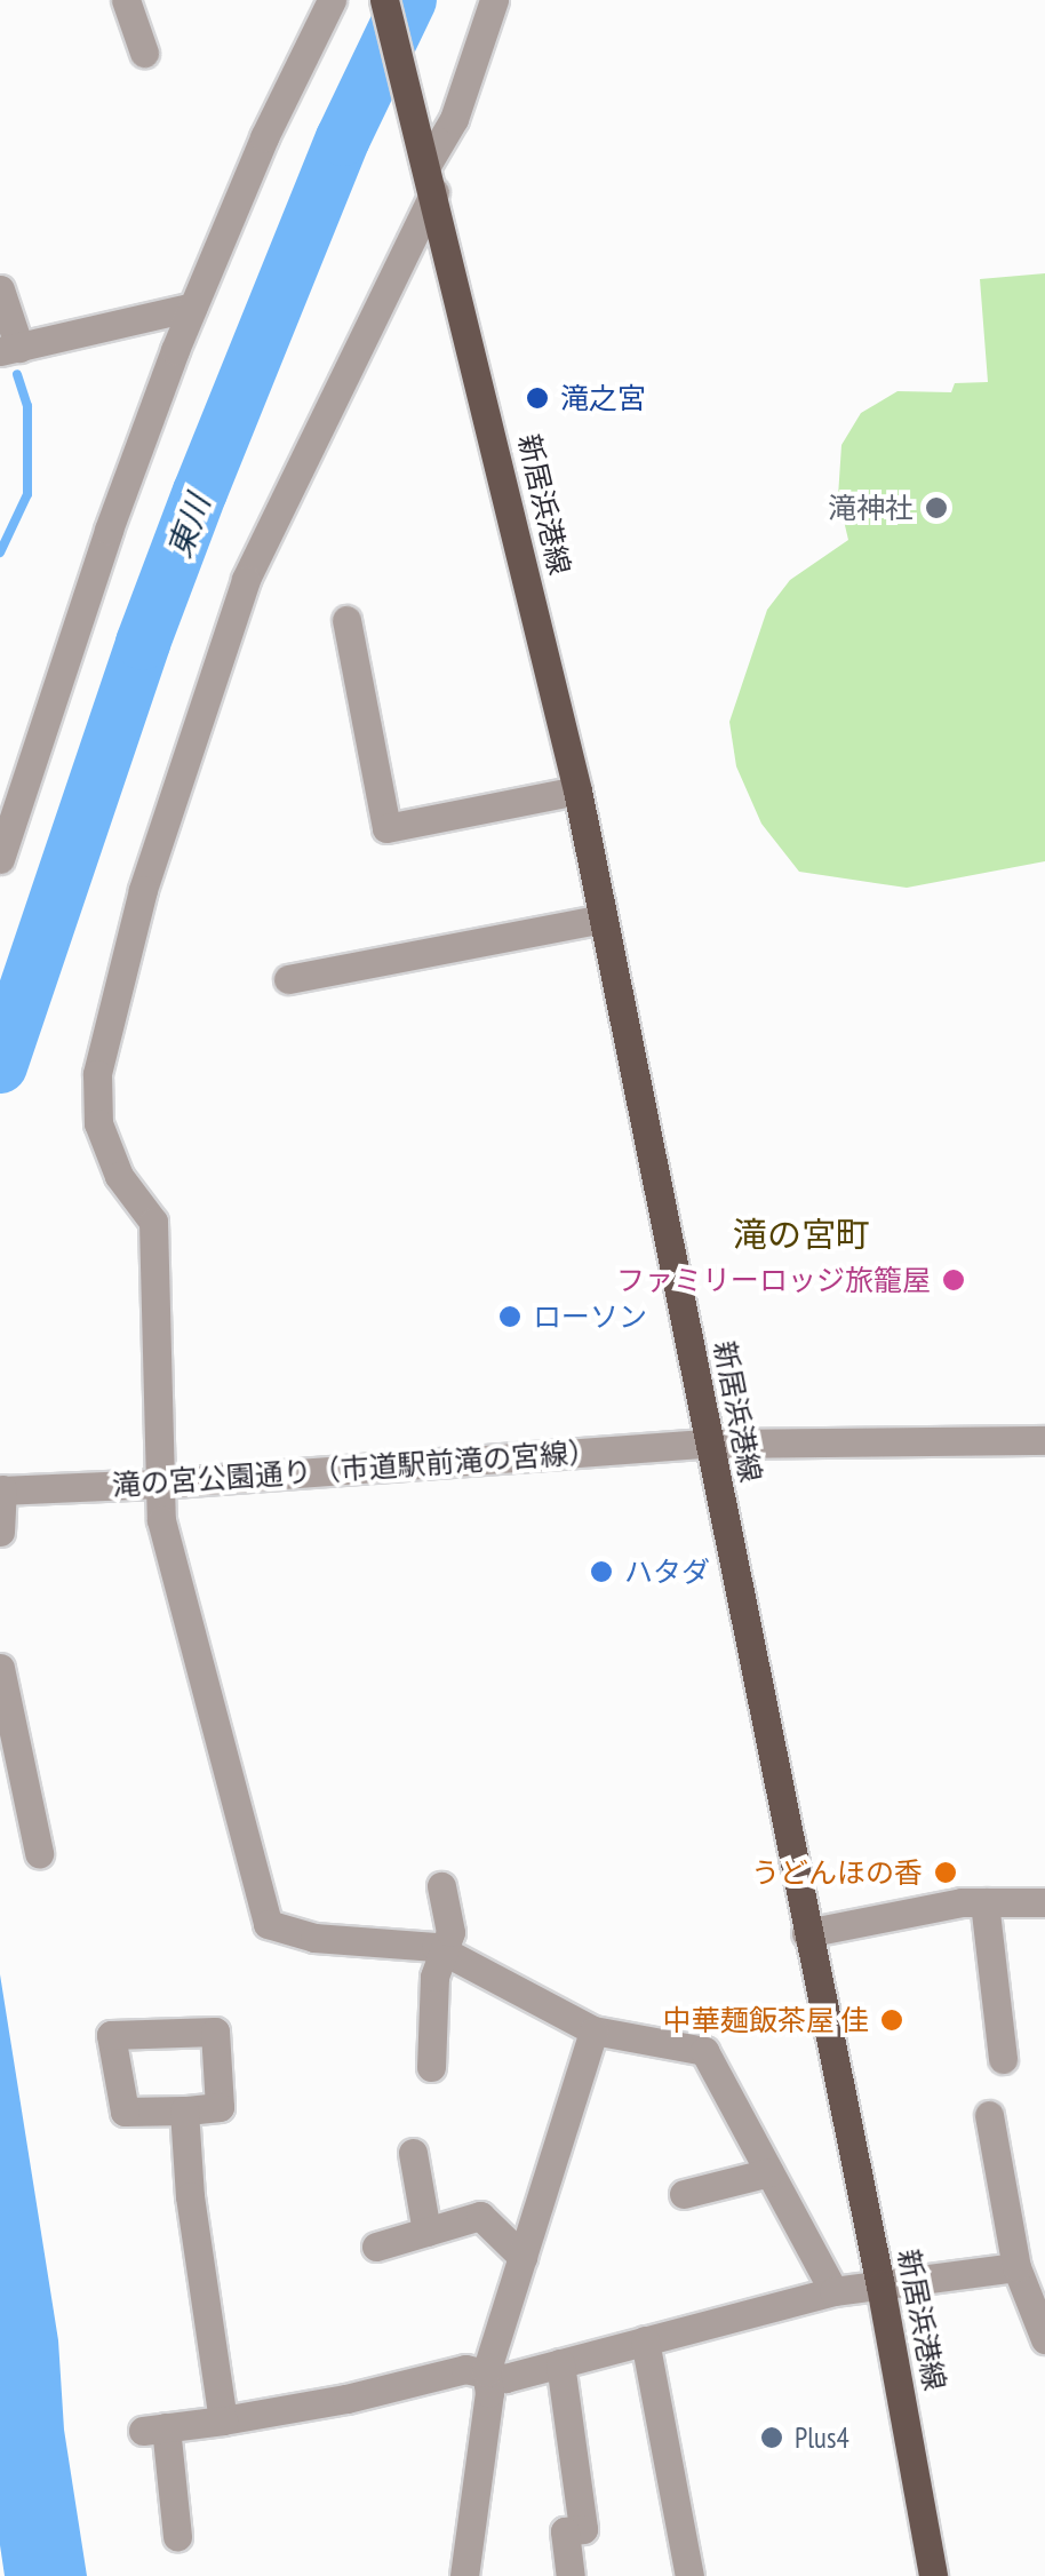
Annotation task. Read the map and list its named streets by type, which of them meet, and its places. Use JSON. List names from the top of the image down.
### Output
{
  "streets": {
    "main road": ["新居浜港線"],
    "street": ["滝の宮公園通り（市道駅前滝の宮線）"]
  },
  "crossings": [
    ["新居浜港線", "滝の宮公園通り（市道駅前滝の宮線）"]
  ],
  "districts": ["滝の宮町"],
  "water": ["東川"],
  "places": [
    "滝之宮",
    "滝神社",
    "ファミリーロッジ旅籠屋",
    "ローソン",
    "ハタダ",
    "うどんほの香",
    "中華麺飯茶屋 佳",
    "Plus4"
  ]
}
